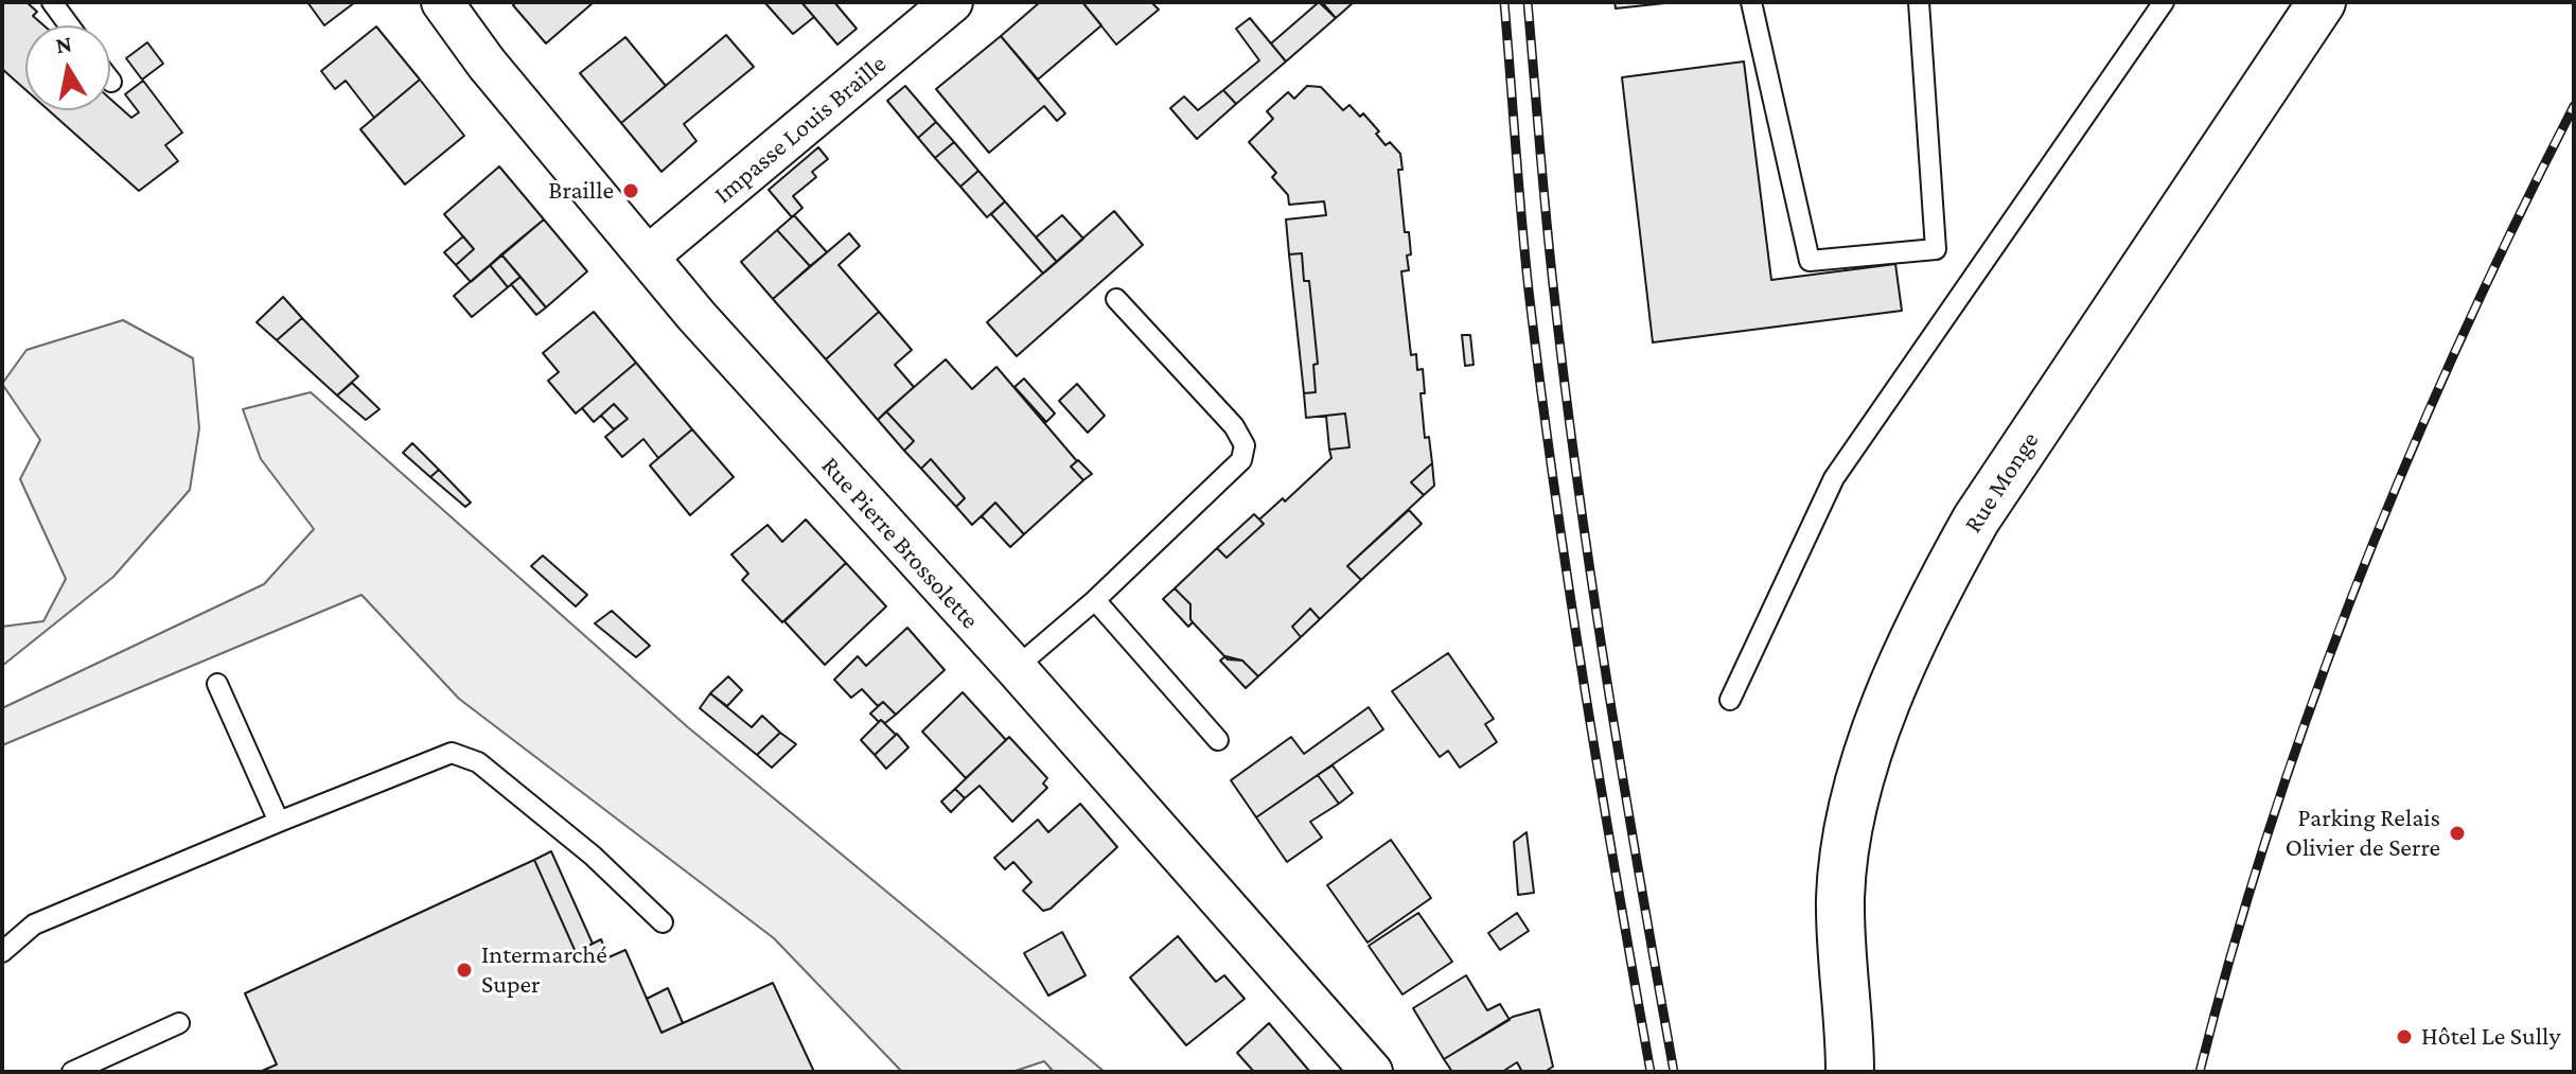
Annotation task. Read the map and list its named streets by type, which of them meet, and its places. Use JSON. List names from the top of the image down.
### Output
{
  "streets": {
    "street": ["Impasse Louis Braille", "Rue Monge", "Rue Pierre Brossolette"]
  },
  "crossings": [
    ["Impasse Louis Braille", "Rue Pierre Brossolette"]
  ],
  "places": [
    "Braille",
    "Parking Relais Olivier de Serre",
    "Intermarché Super",
    "Hôtel Le Sully"
  ],
  "north": "top"
}
